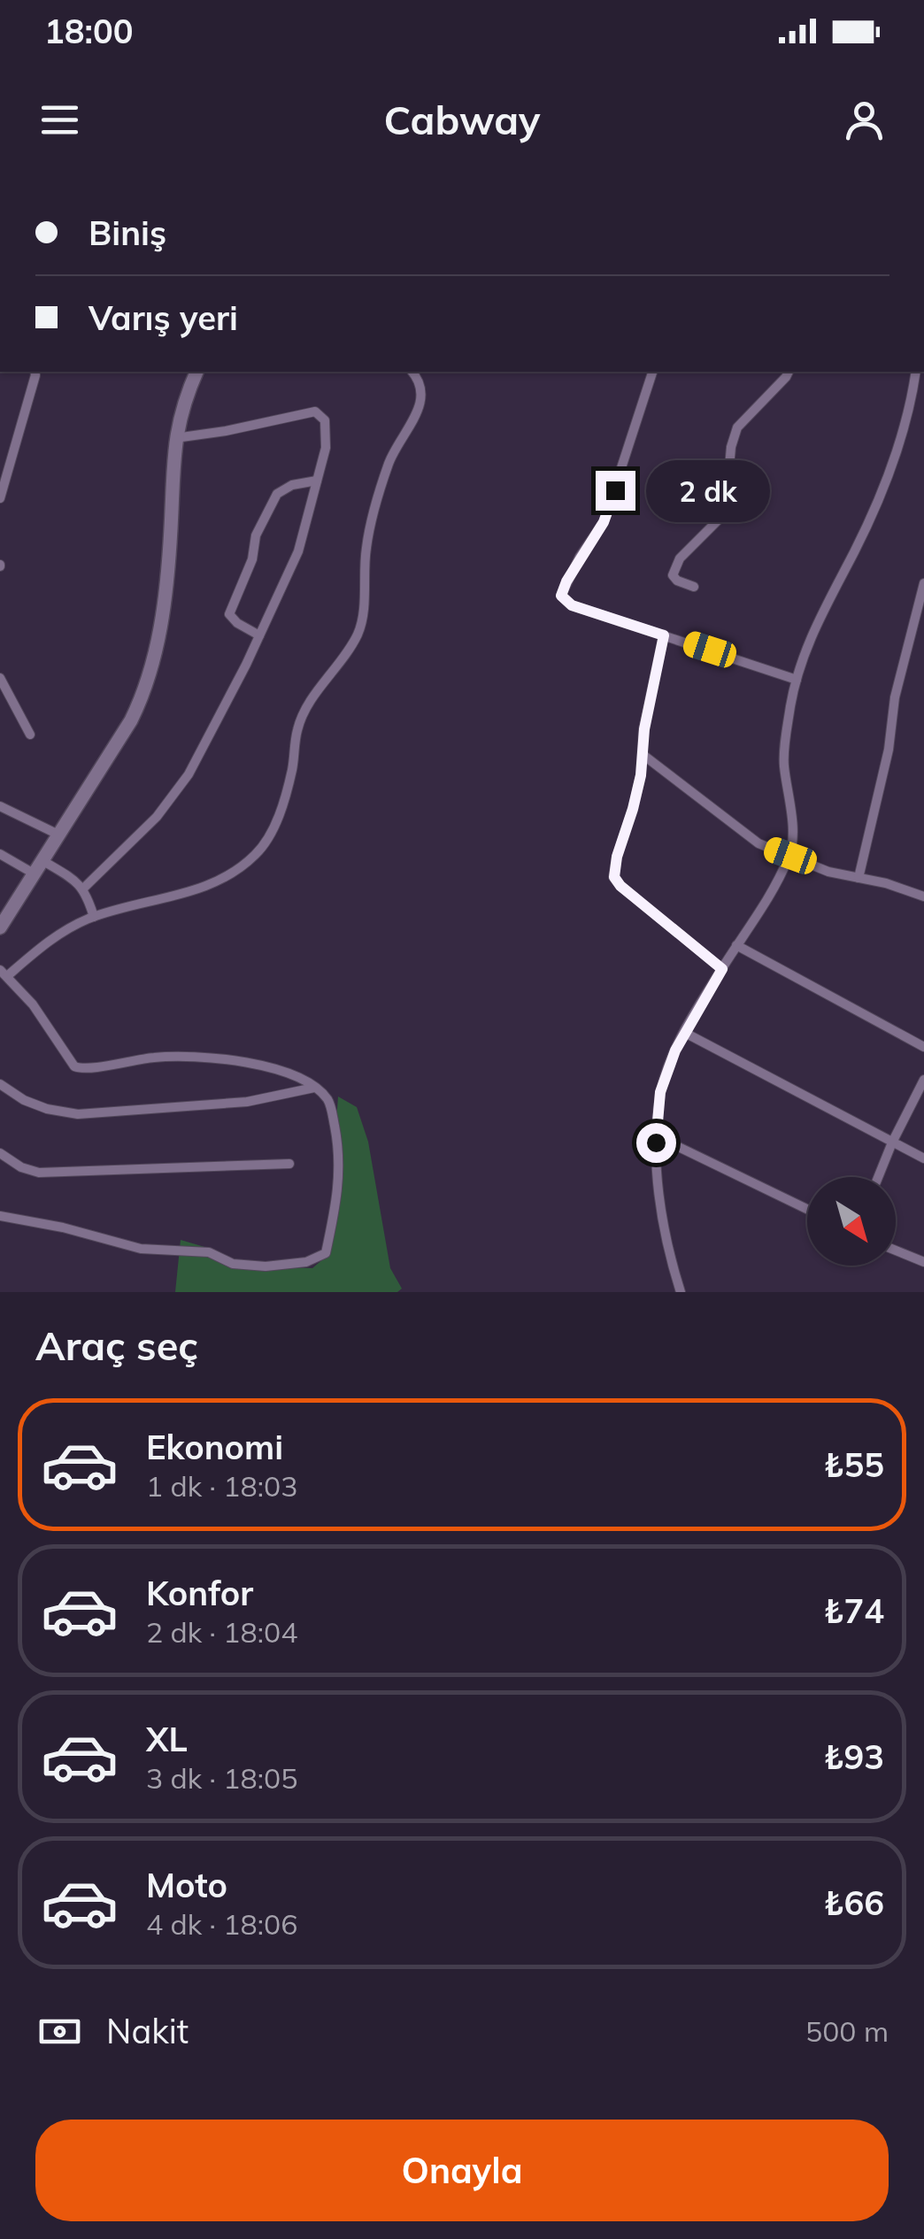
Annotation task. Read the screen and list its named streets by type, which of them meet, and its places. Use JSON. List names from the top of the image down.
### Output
{
  "north": "bottom right",
  "page": {
    "status": "18:00",
    "header": "Cabway",
    "banner": ["Biniş", "Varış yeri"],
    "bubble": "2 dk",
    "heading": "Araç seç",
    "list": [
      {
        "name": "Ekonomi",
        "note": "1 dk · 18:03",
        "value": "₺55"
      },
      {
        "name": "Konfor",
        "note": "2 dk · 18:04",
        "value": "₺74"
      },
      {
        "name": "XL",
        "note": "3 dk · 18:05",
        "value": "₺93"
      },
      {
        "name": "Moto",
        "note": "4 dk · 18:06",
        "value": "₺66"
      }
    ],
    "pay": ["Nakit", "500 m"],
    "buttons": "Onayla"
  }
}
